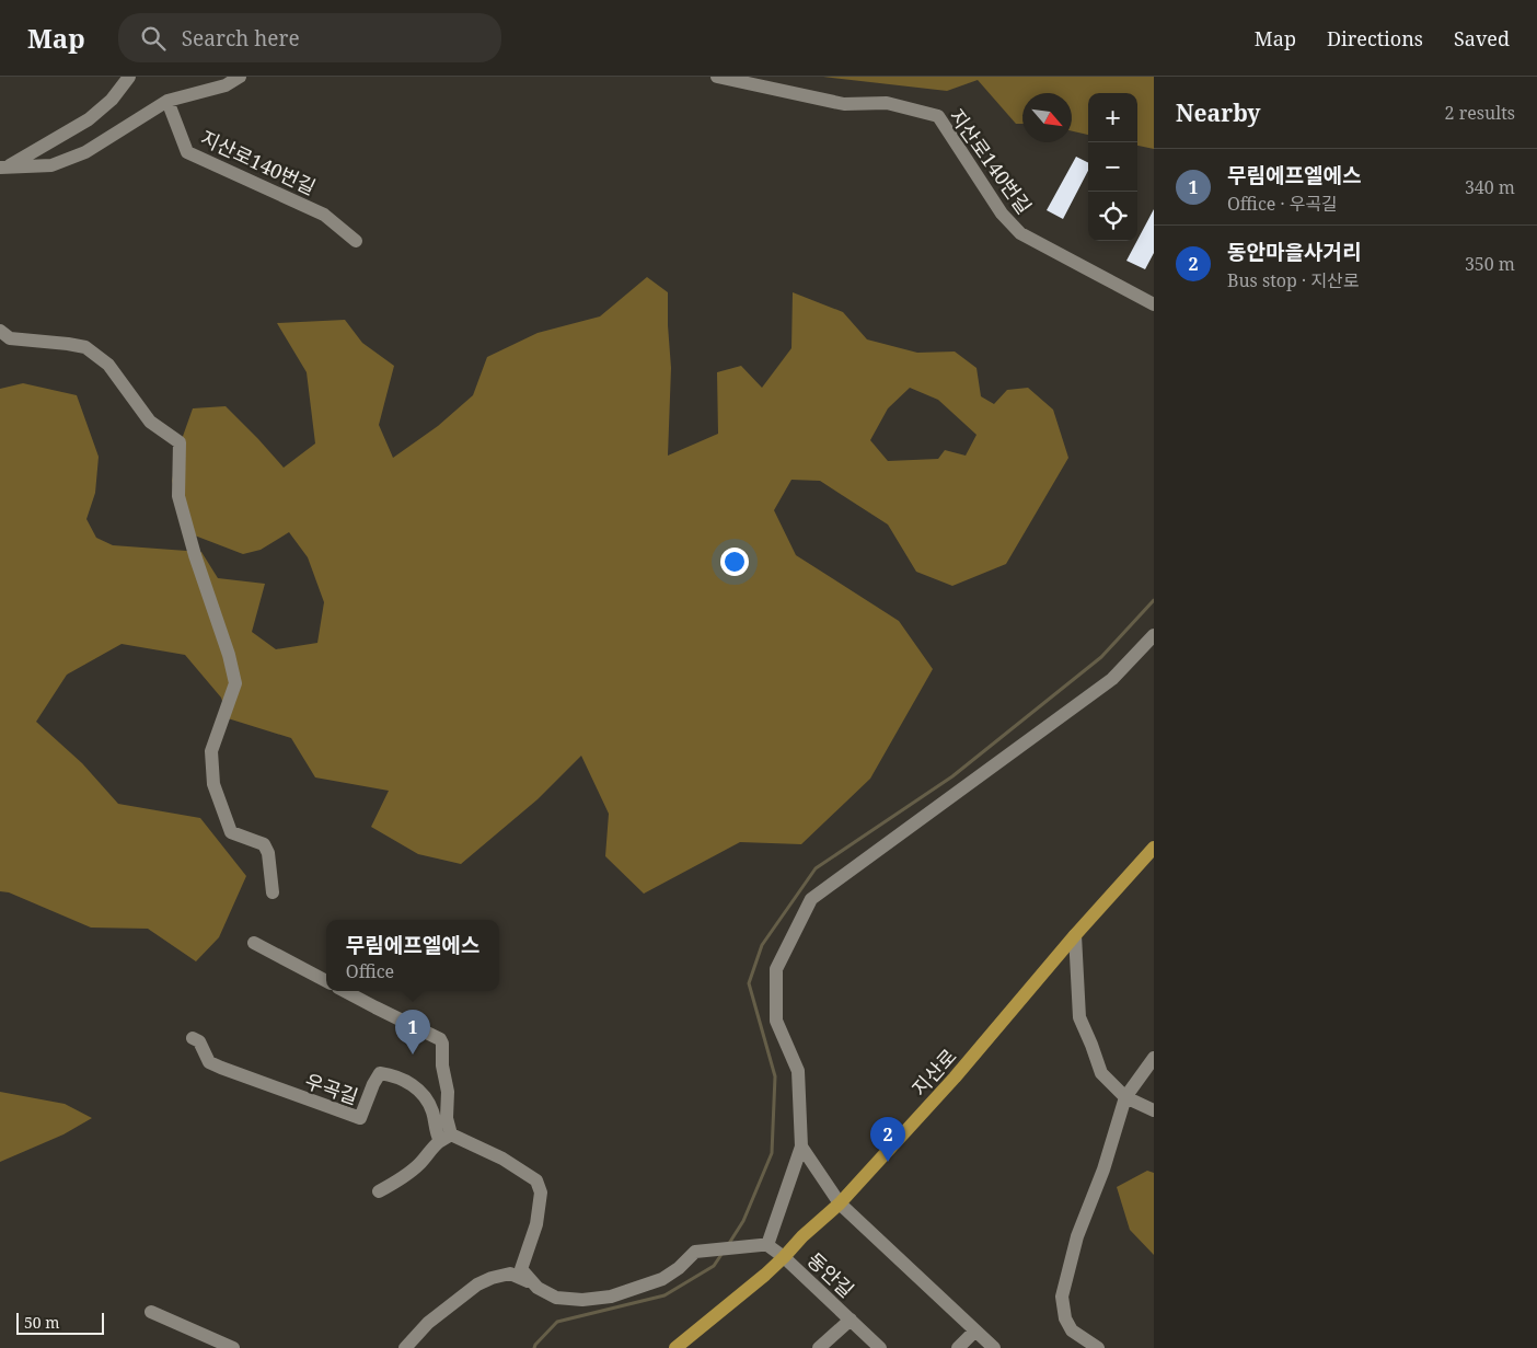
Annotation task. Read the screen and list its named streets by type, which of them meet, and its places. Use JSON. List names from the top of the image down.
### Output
{
  "streets": {
    "main road": ["지산로"],
    "street": ["지산로140번길", "우곡길", "동안길"]
  },
  "crossings": [
    ["지산로", "동안길"]
  ],
  "scale_bar": "50 m",
  "north": "bottom right",
  "page": {
    "header": "Map",
    "search": "Search here",
    "nav": ["Map", "Directions", "Saved"],
    "heading": ["Nearby", "2 results"],
    "map_buttons": ["+", "−"],
    "list": [
      {
        "mark": "1",
        "name": "무림에프엘에스",
        "note": "Office · 우곡길",
        "value": "340 m"
      },
      {
        "mark": "2",
        "name": "동안마을사거리",
        "note": "Bus stop · 지산로",
        "value": "350 m"
      }
    ],
    "popup": ["무림에프엘에스", "Office"],
    "pins": ["1", "2"],
    "scale": "50 m"
  }
}
